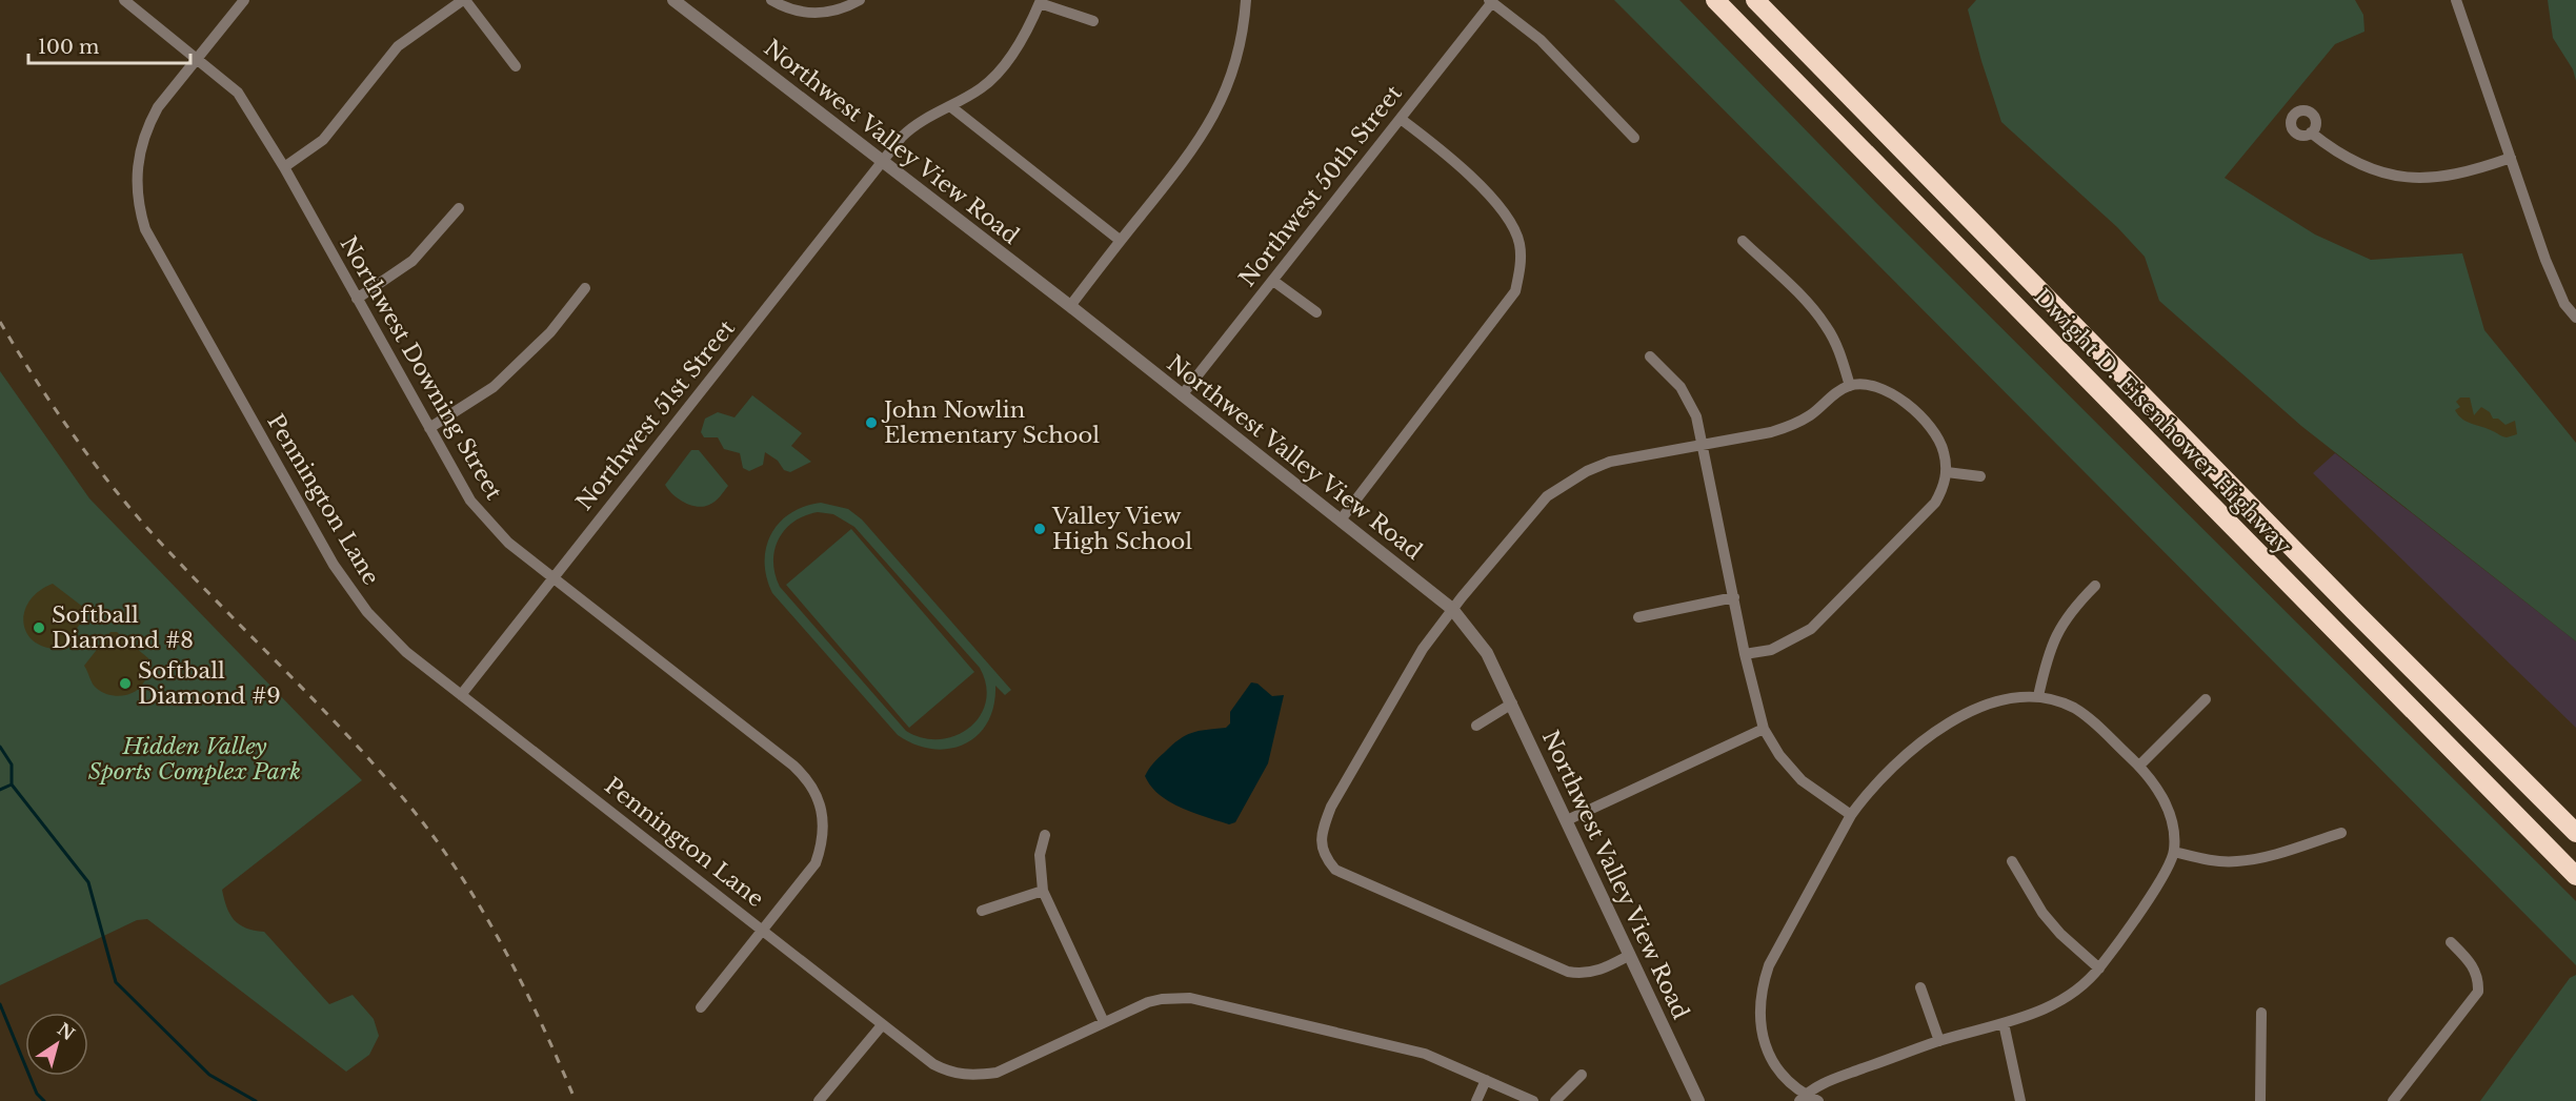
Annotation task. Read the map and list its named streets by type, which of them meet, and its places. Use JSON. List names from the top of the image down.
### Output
{
  "streets": {
    "highway": ["Dwight D. Eisenhower Highway"],
    "street": [
      "Northwest Valley View Road",
      "Northwest 50th Street",
      "Northwest Downing Street",
      "Northwest 51st Street",
      "Pennington Lane"
    ]
  },
  "crossings": [
    ["Northwest Valley View Road", "Northwest 50th Street"],
    ["Northwest Valley View Road", "Northwest 51st Street"],
    ["Northwest Downing Street", "Northwest 51st Street"],
    ["Northwest Downing Street", "Pennington Lane"],
    ["Northwest 51st Street", "Pennington Lane"]
  ],
  "parks": ["Hidden Valley Sports Complex Park"],
  "places": [
    "John Nowlin Elementary School",
    "Valley View High School",
    "Softball Diamond #8",
    "Softball Diamond #9"
  ],
  "scale_bar": "100 m",
  "north": "top right"
}
